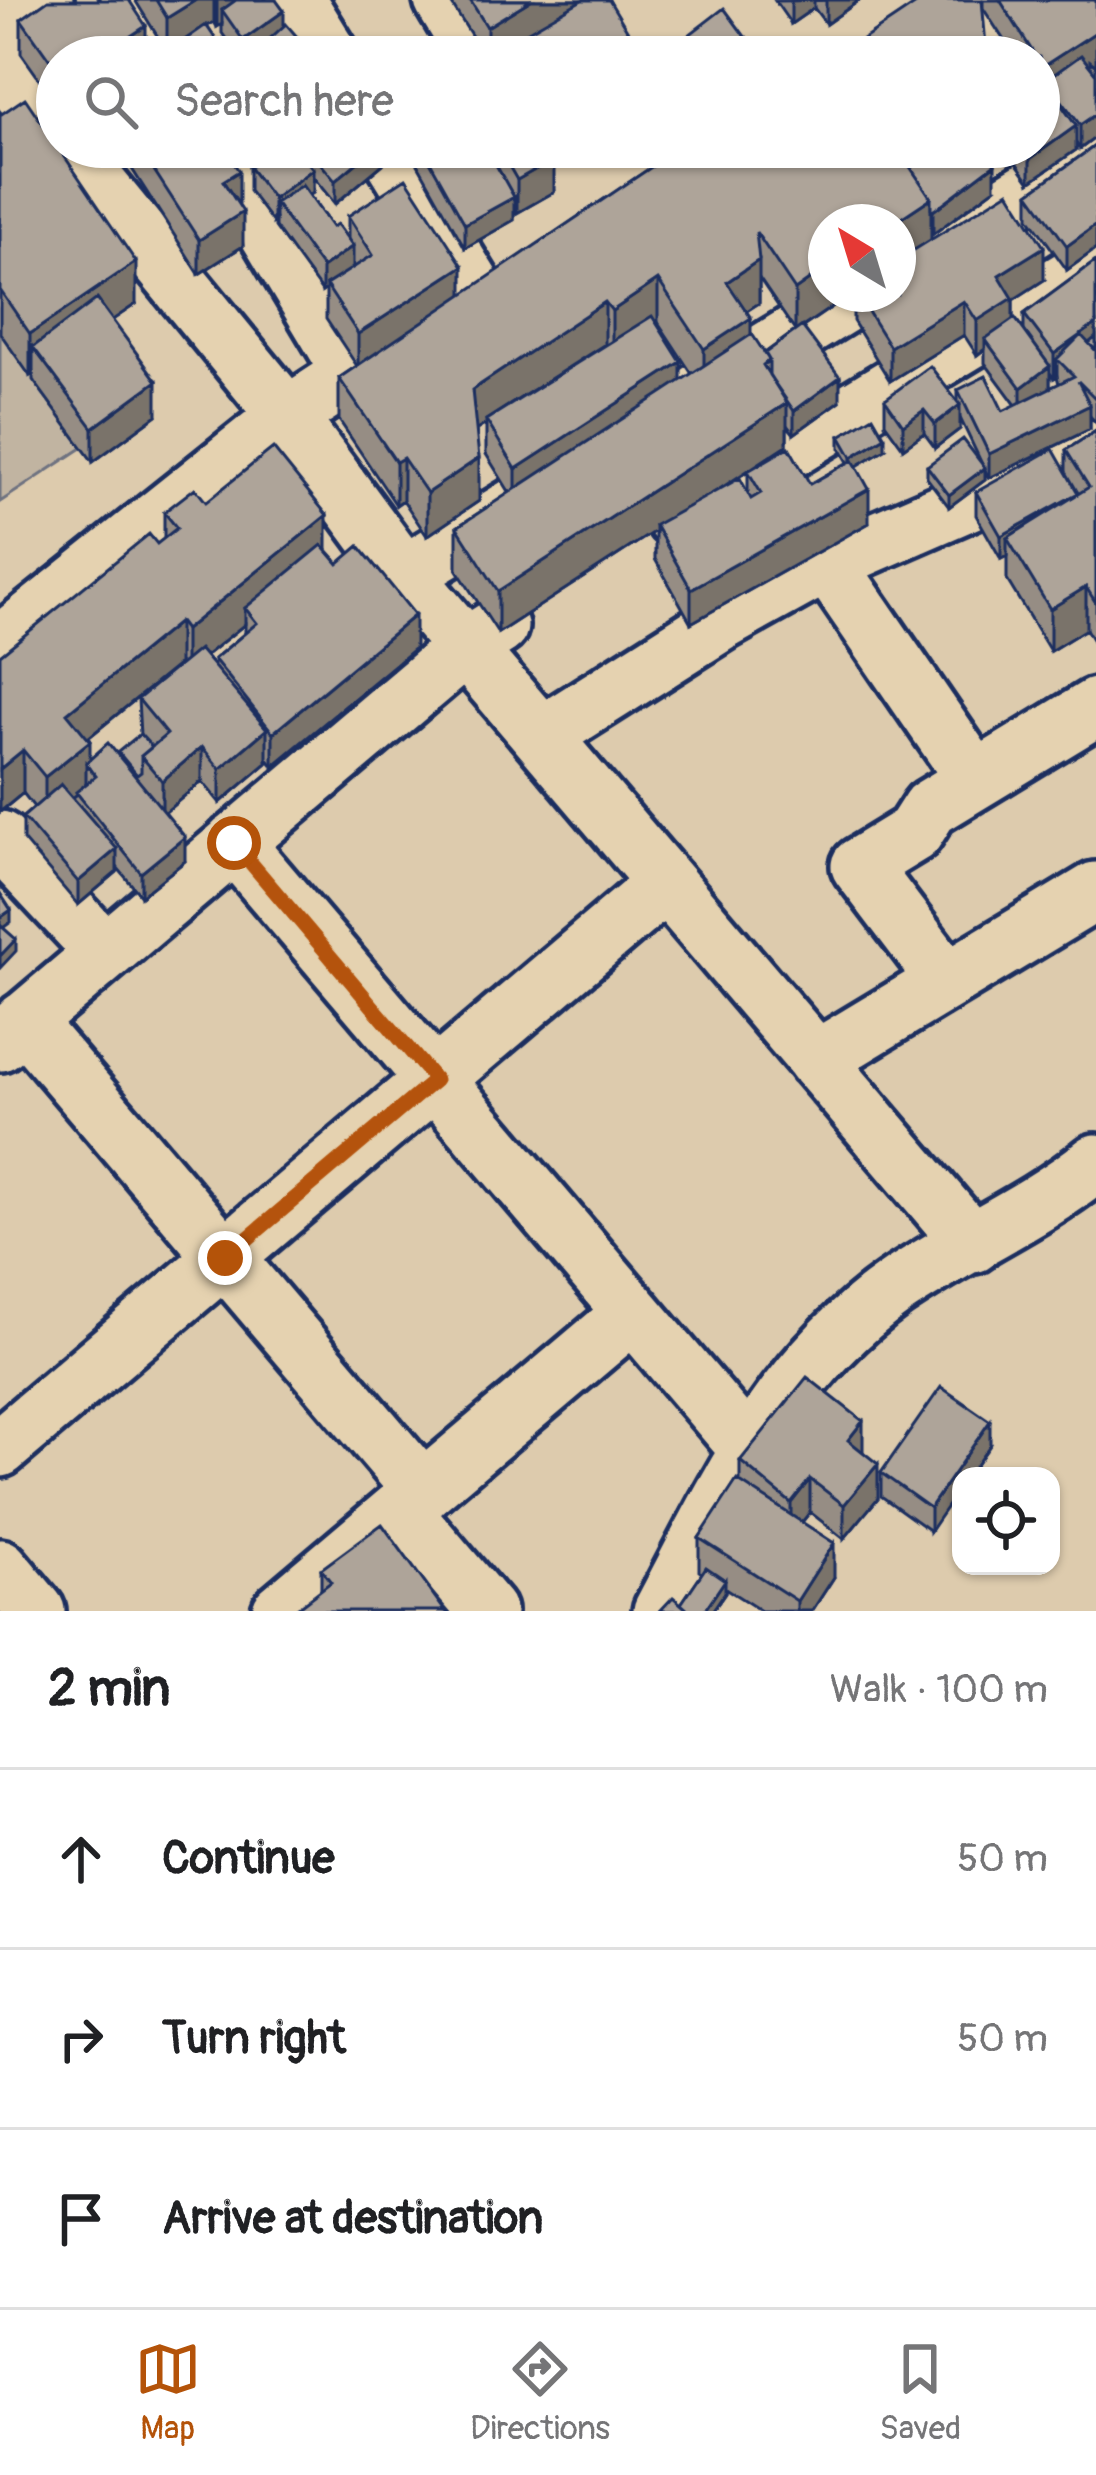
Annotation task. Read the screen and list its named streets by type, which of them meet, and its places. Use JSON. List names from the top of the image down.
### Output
{
  "north": "top left",
  "page": {
    "search": "Search here",
    "heading": ["2 min", "Walk · 100 m"],
    "list": [
      ["Continue", "50 m"],
      ["Turn right", "50 m"],
      "Arrive at destination"
    ],
    "nav": ["Map", "Directions", "Saved"]
  }
}
